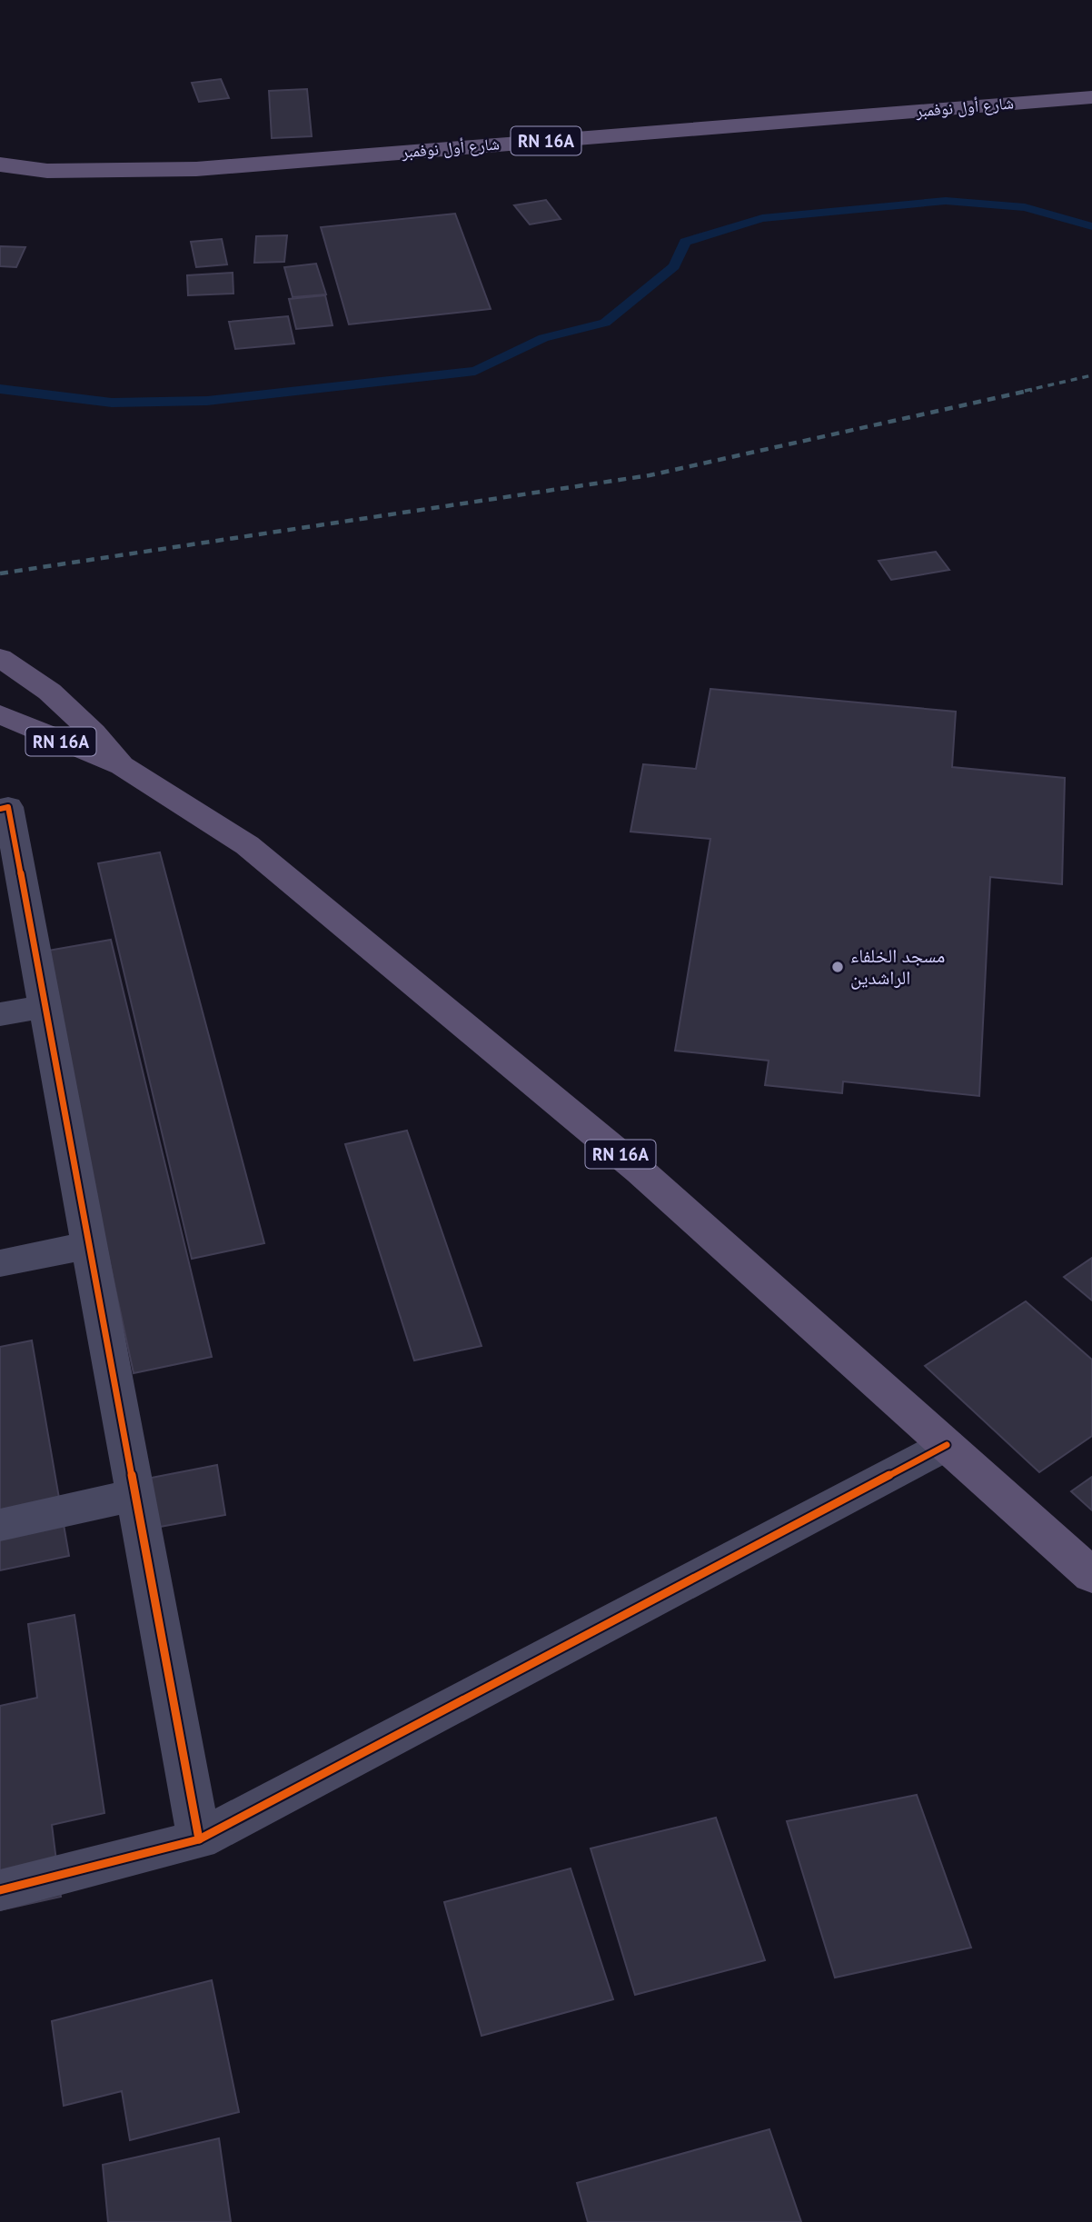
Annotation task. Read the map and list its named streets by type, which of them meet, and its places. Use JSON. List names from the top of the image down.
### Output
{
  "streets": {
    "main road": ["شارع أول نوفمبر", "RN 16A"]
  },
  "places": ["مسجد الخلفاء الراشدين"]
}
